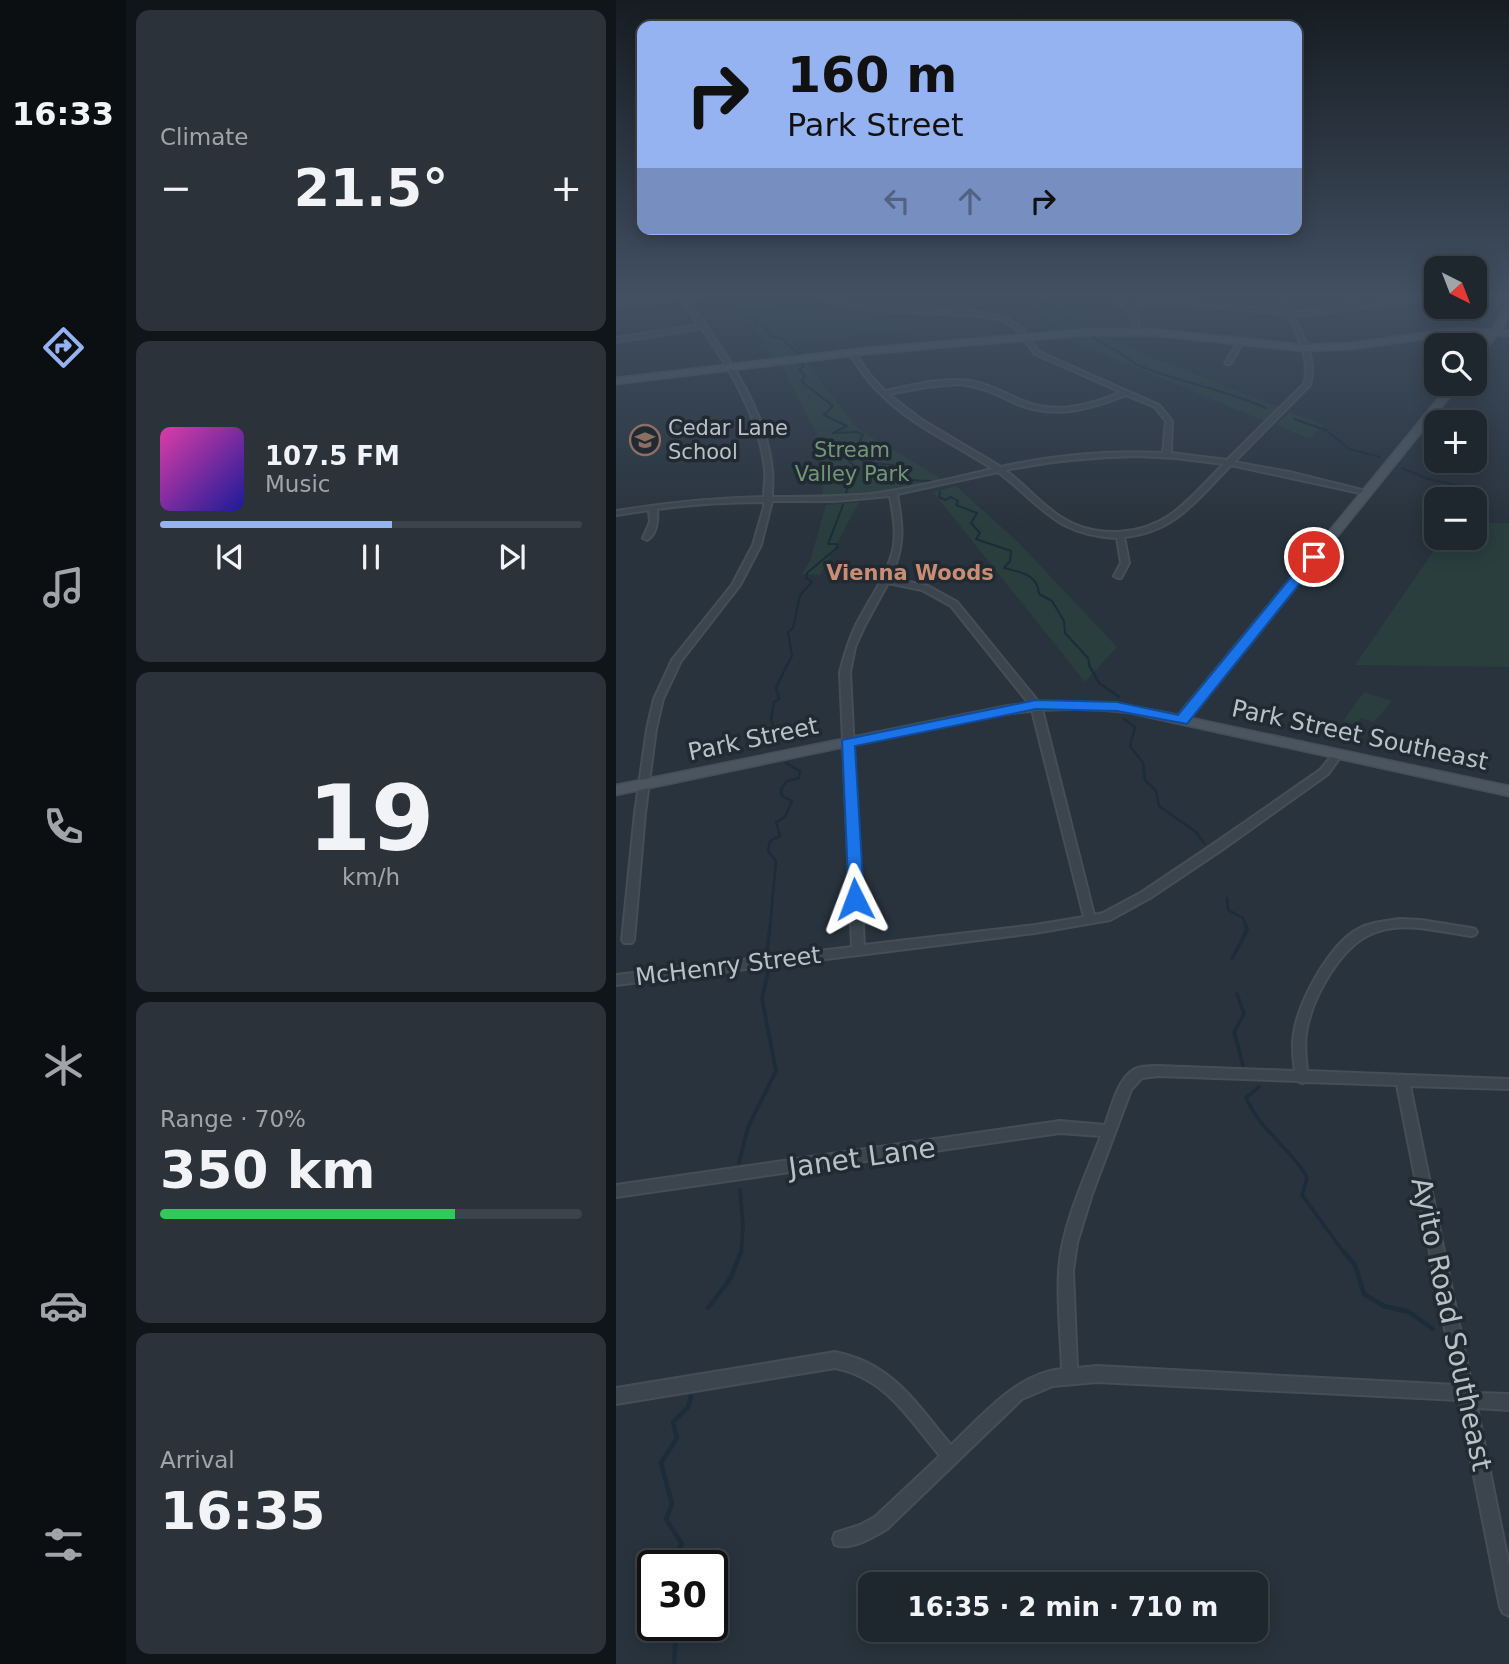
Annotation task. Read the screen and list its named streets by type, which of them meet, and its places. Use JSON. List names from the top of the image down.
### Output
{
  "streets": {
    "street": [
      "Park Street Southeast",
      "Park Street",
      "McHenry Street",
      "Janet Lane",
      "Ayito Road Southeast"
    ]
  },
  "crossings": [
    ["Park Street Southeast", "Park Street"],
    ["Park Street Southeast", "McHenry Street"]
  ],
  "districts": ["Vienna Woods"],
  "parks": ["Stream Valley Park"],
  "places": {
    "school or university": ["Cedar Lane School"]
  },
  "north": "bottom right",
  "page": {
    "tabs": "16:33",
    "tile": [
      "Climate",
      ["19", "km/h"],
      ["Range · 70%", "350 km"],
      ["Arrival", "16:35"]
    ],
    "turn": ["160 m", "Park Street"],
    "heat": ["−", "21.5°", "+"],
    "map_buttons": ["+", "−"],
    "song": ["107.5 FM", "Music"],
    "limit": "30",
    "trip": "16:35 · 2 min · 710 m"
  }
}
